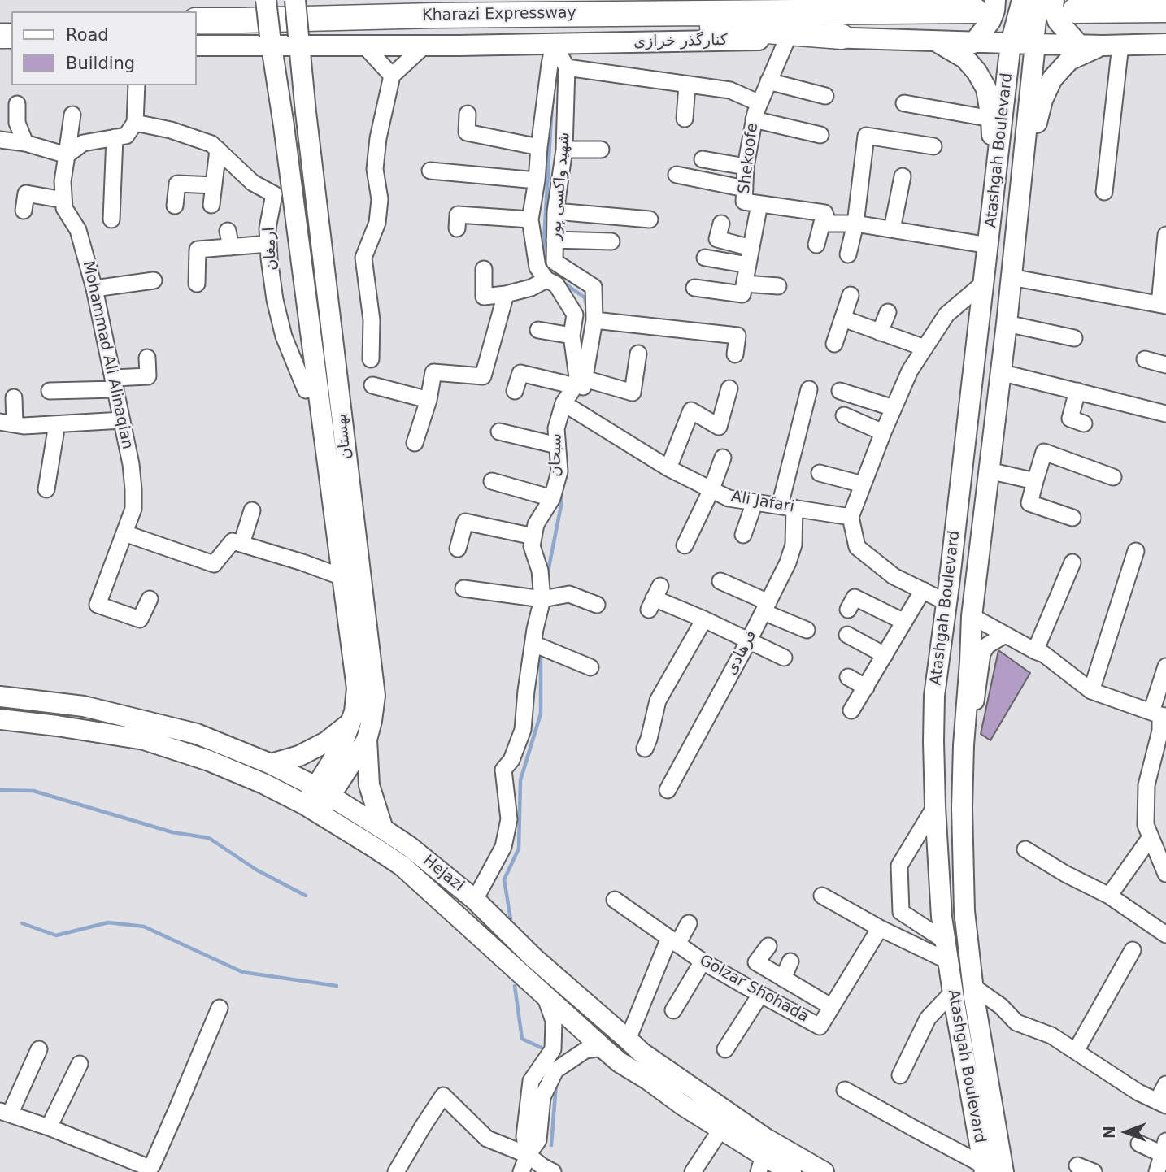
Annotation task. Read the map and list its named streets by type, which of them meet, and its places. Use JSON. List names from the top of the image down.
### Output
{
  "streets": {
    "highway": ["Kharazi Expressway"],
    "main road": [
      "کنارگذر خرازی",
      "Atashgah Boulevard",
      "بهستان",
      "Hejazi"
    ],
    "street": [
      "Shekoofe",
      "شهید واکسی پور",
      "ارمغان",
      "Mohammad Ali Alinaqian",
      "سبحان",
      "Ali Jafari",
      "فرهادی",
      "Golzar Shohada"
    ]
  },
  "crossings": [
    ["کنارگذر خرازی", "Atashgah Boulevard"],
    ["کنارگذر خرازی", "Shekoofe"],
    ["کنارگذر خرازی", "بهستان"],
    ["Atashgah Boulevard", "Shekoofe"],
    ["شهید واکسی پور", "سبحان"],
    ["شهید واکسی پور", "Ali Jafari"],
    ["بهستان", "Hejazi"],
    ["سبحان", "Ali Jafari"],
    ["Ali Jafari", "فرهادی"]
  ],
  "legend": ["Road", "Building"],
  "north": "left"
}
